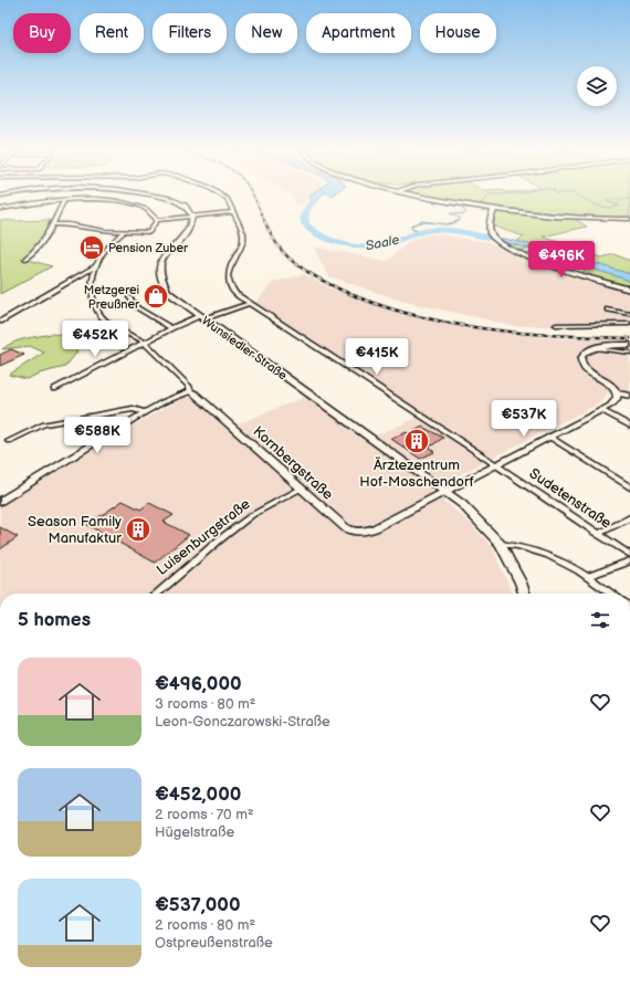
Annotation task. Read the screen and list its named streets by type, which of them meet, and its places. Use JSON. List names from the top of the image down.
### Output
{
  "streets": {
    "main road": ["Wunsiedler Straße"],
    "street": ["Kornbergstraße", "Sudetenstraße", "Luisenburgstraße"]
  },
  "crossings": [
    ["Wunsiedler Straße", "Kornbergstraße"],
    ["Kornbergstraße", "Sudetenstraße"],
    ["Kornbergstraße", "Luisenburgstraße"]
  ],
  "water": ["Saale"],
  "places": {
    "hotel": ["Pension Zuber"],
    "shop": ["Metzgerei Preußner"],
    "building": ["Ärztezentrum Hof-Moschendorf", "Season Family Manufaktur"]
  },
  "page": {
    "chip": [
      "Buy",
      "Rent",
      "Filters",
      "New",
      "Apartment",
      "House"
    ],
    "price": [
      "€496K",
      "€452K",
      "€415K",
      "€537K",
      "€588K"
    ],
    "heading": "5 homes",
    "list": [
      {
        "name": "€496,000",
        "note": "3 rooms · 80 m² · Leon-Gonczarowski-Straße"
      },
      {
        "name": "€452,000",
        "note": "2 rooms · 70 m² · Hügelstraße"
      },
      {
        "name": "€537,000",
        "note": "2 rooms · 80 m² · Ostpreußenstraße"
      }
    ]
  }
}
